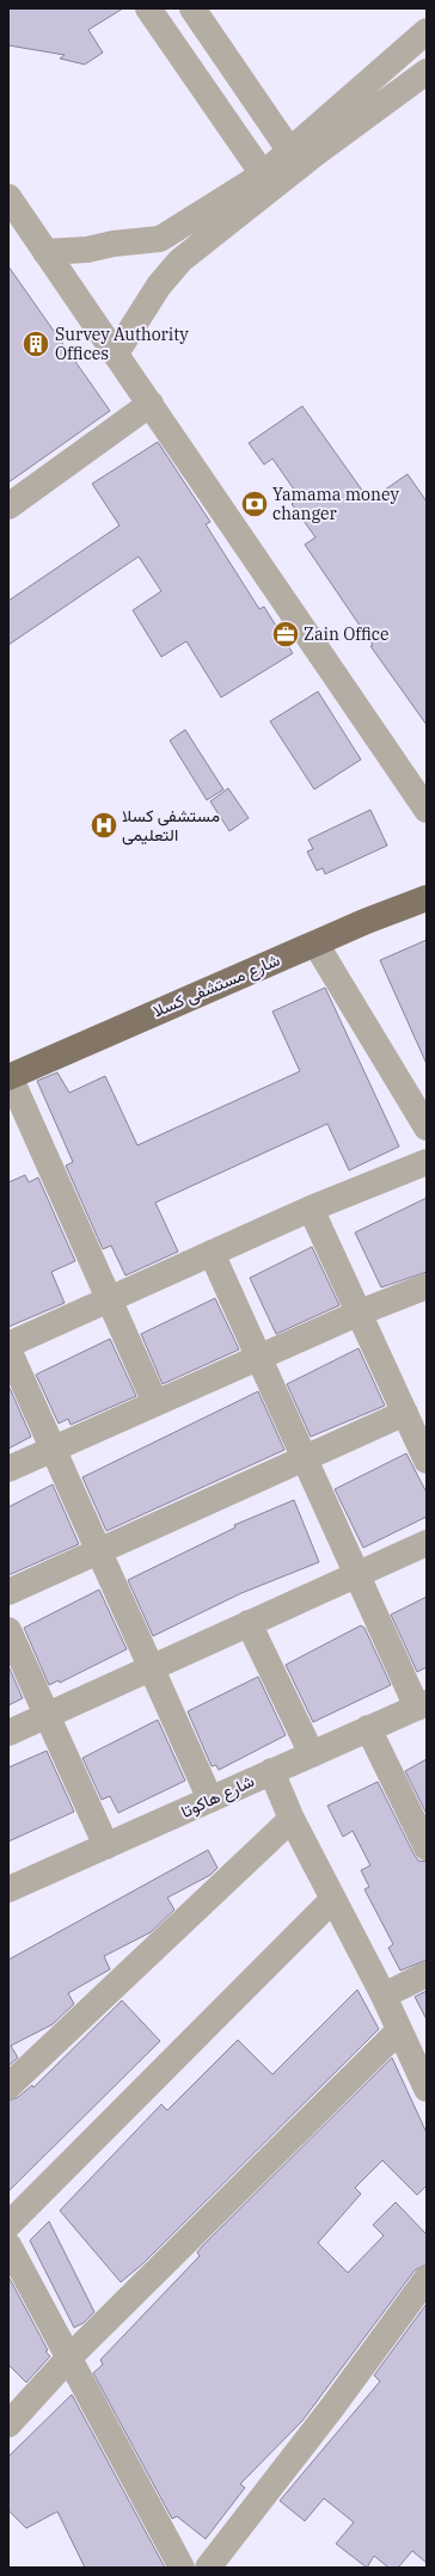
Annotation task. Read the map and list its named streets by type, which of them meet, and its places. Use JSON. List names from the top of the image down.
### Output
{
  "streets": {
    "main road": ["شارع مستشفى كسلا"],
    "street": ["شارع هاكوتا"]
  },
  "places": {
    "building": ["Survey Authority Offices"],
    "bank": ["Yamama money changer"],
    "office": ["Zain Office"],
    "hospital": ["مستشفى كسلا التعليمى"]
  }
}
